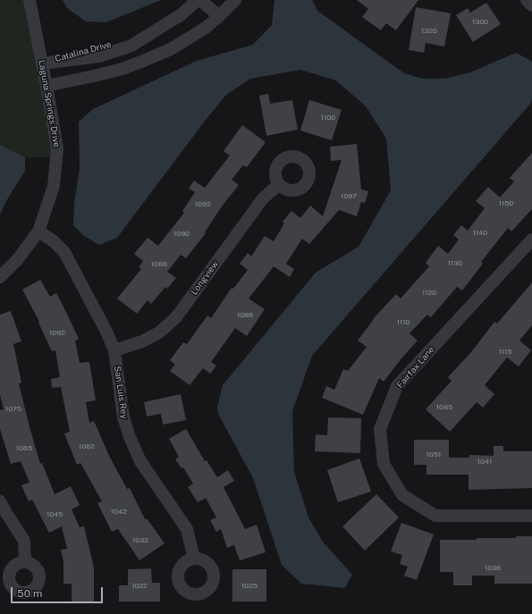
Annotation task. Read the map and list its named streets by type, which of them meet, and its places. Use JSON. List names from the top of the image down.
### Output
{
  "streets": {
    "street": [
      "Catalina Drive",
      "Laguna Springs Drive",
      "Longview",
      "Fairfax Lane",
      "San Luis Rey"
    ]
  },
  "crossings": [
    ["Catalina Drive", "Laguna Springs Drive"],
    ["Laguna Springs Drive", "San Luis Rey"],
    ["Longview", "San Luis Rey"]
  ],
  "house_numbers": [
    "1300",
    "1320",
    "1100",
    "1097",
    "1150",
    "1092",
    "1140",
    "1090",
    "1130",
    "1088",
    "1120",
    "1089",
    "1110",
    "1092",
    "1115",
    "1085",
    "1075",
    "1062",
    "1065",
    "1051",
    "1041",
    "1042",
    "1045",
    "1032",
    "1036",
    "1022",
    "1025"
  ],
  "scale_bar": "50 m"
}
